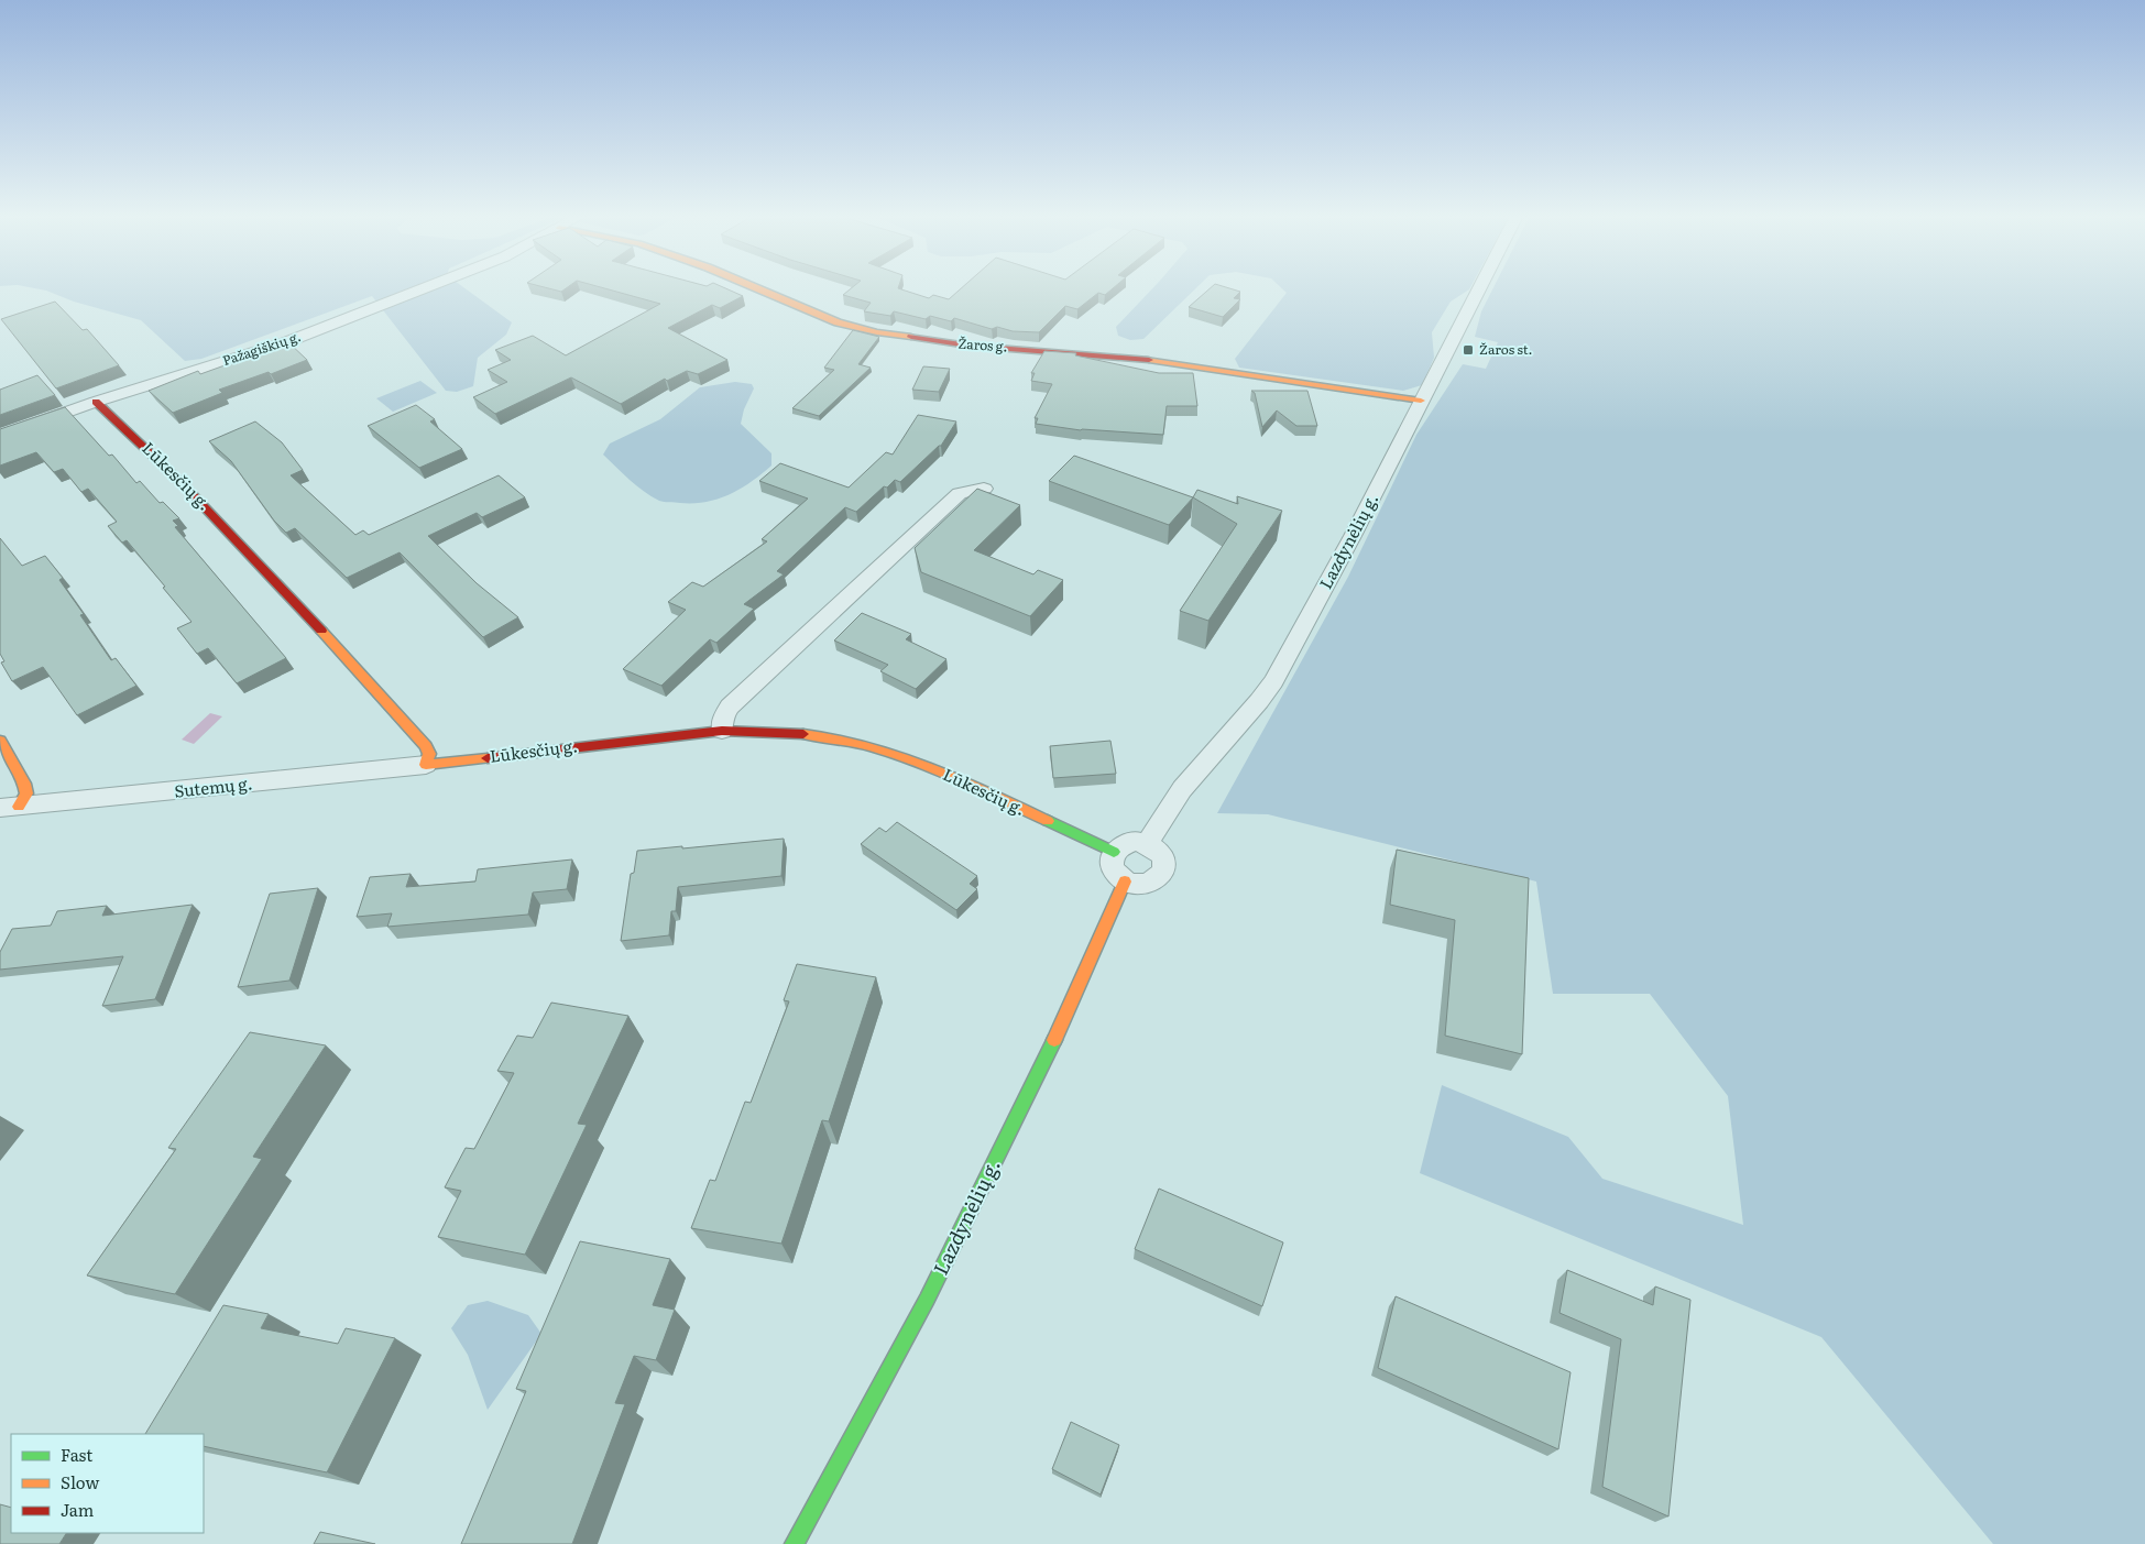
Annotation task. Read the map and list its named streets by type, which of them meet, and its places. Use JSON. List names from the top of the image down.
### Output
{
  "streets": {
    "street": [
      "Žaros g.",
      "Pažagiškių g.",
      "Lūkesčių g.",
      "Lazdynėlių g.",
      "Sutemų g."
    ]
  },
  "crossings": [
    ["Žaros g.", "Lazdynėlių g."],
    ["Pažagiškių g.", "Lūkesčių g."],
    ["Lūkesčių g.", "Lazdynėlių g."],
    ["Lūkesčių g.", "Sutemų g."]
  ],
  "places": {
    "transit": ["Žaros st."]
  },
  "legend": ["Fast", "Slow", "Jam"]
}
